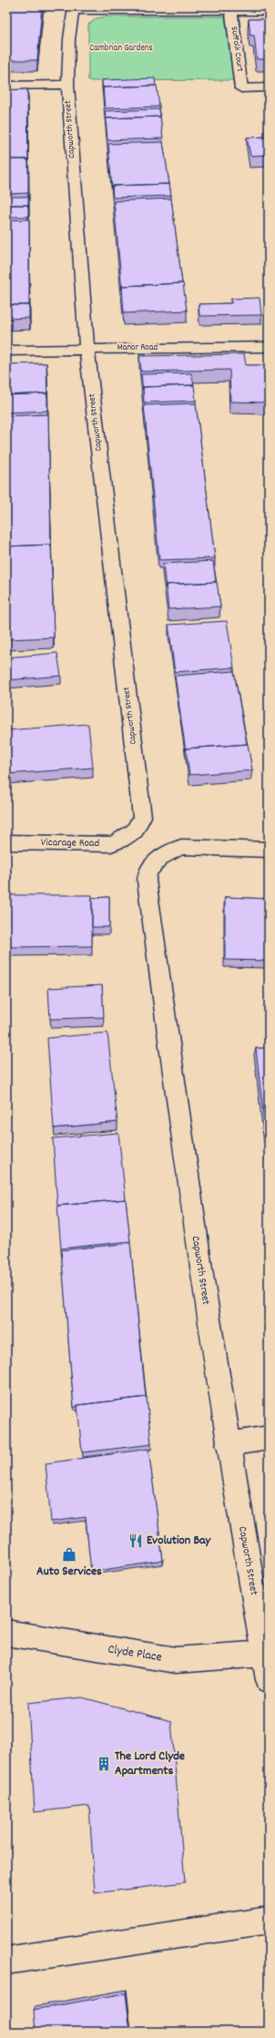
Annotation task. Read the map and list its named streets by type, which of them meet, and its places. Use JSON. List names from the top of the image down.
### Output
{
  "streets": {
    "street": [
      "Suffolk Court",
      "Capworth Street",
      "Manor Road",
      "Vicarage Road",
      "Clyde Place"
    ]
  },
  "crossings": [
    ["Capworth Street", "Manor Road"],
    ["Capworth Street", "Vicarage Road"],
    ["Capworth Street", "Clyde Place"]
  ],
  "parks": ["Cambrian Gardens"],
  "places": {
    "restaurant": ["Evolution Bay"],
    "shop": ["Auto Services"],
    "building": ["The Lord Clyde Apartments"]
  }
}
